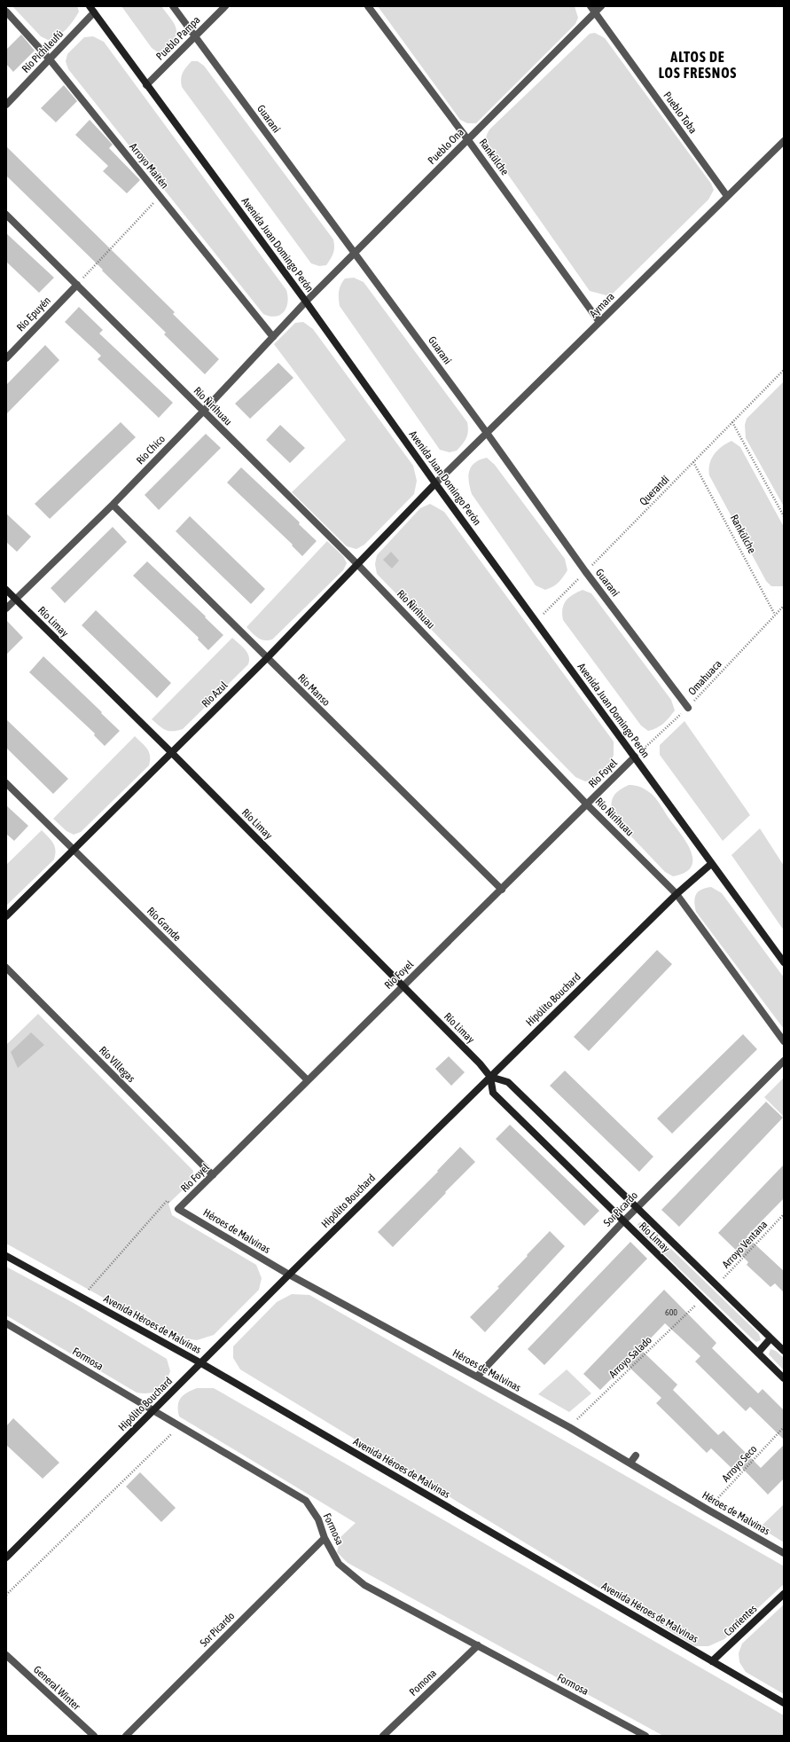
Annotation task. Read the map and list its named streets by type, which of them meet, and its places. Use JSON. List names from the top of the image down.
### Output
{
  "streets": {
    "street": [
      "Pueblo Pampa",
      "Río Pichileufú",
      "Pueblo Toba",
      "Guaraní",
      "Pueblo Ona",
      "Rankülche",
      "Arroyo Maitén",
      "Avenida Juan Domingo Perón",
      "Aymara",
      "Río Epuyén",
      "Río Ñirihuau",
      "Río Chico",
      "Río Limay",
      "Río Manso",
      "Río Azul",
      "Río Foyel",
      "Río Grande",
      "Hipólito Bouchard",
      "Río Villegas",
      "Sor Picardo",
      "Héroes de Malvinas",
      "Avenida Héroes de Malvinas",
      "Formosa",
      "Corrientes",
      "Pomona",
      "General Winter"
    ],
    "path": [
      "Querandí",
      "Omahuaca",
      "Arroyo Ventana",
      "Arroyo Salado",
      "Arroyo Seco"
    ]
  },
  "crossings": [
    ["Pueblo Pampa", "Guaraní"],
    ["Pueblo Pampa", "Avenida Juan Domingo Perón"],
    ["Río Pichileufú", "Arroyo Maitén"],
    ["Río Pichileufú", "Avenida Juan Domingo Perón"],
    ["Pueblo Toba", "Pueblo Ona"],
    ["Pueblo Toba", "Aymara"],
    ["Guaraní", "Pueblo Ona"],
    ["Guaraní", "Aymara"],
    ["Guaraní", "Querandí"],
    ["Guaraní", "Omahuaca"],
    ["Pueblo Ona", "Rankülche"],
    ["Pueblo Ona", "Avenida Juan Domingo Perón"],
    ["Pueblo Ona", "Río Chico"],
    ["Rankülche", "Aymara"],
    ["Rankülche", "Querandí"],
    ["Rankülche", "Omahuaca"],
    ["Arroyo Maitén", "Río Chico"],
    ["Avenida Juan Domingo Perón", "Aymara"],
    ["Avenida Juan Domingo Perón", "Río Chico"],
    ["Avenida Juan Domingo Perón", "Querandí"],
    ["Avenida Juan Domingo Perón", "Omahuaca"],
    ["Avenida Juan Domingo Perón", "Río Azul"],
    ["Avenida Juan Domingo Perón", "Río Foyel"],
    ["Avenida Juan Domingo Perón", "Hipólito Bouchard"],
    ["Aymara", "Río Azul"],
    ["Río Epuyén", "Río Ñirihuau"],
    ["Río Ñirihuau", "Río Chico"],
    ["Río Ñirihuau", "Río Azul"],
    ["Río Ñirihuau", "Río Foyel"],
    ["Río Ñirihuau", "Hipólito Bouchard"],
    ["Río Chico", "Río Limay"],
    ["Río Chico", "Río Manso"],
    ["Río Limay", "Río Azul"],
    ["Río Limay", "Río Foyel"],
    ["Río Limay", "Hipólito Bouchard"],
    ["Río Limay", "Sor Picardo"],
    ["Río Limay", "Arroyo Ventana"],
    ["Río Limay", "Arroyo Salado"],
    ["Omahuaca", "Río Foyel"],
    ["Río Manso", "Río Azul"],
    ["Río Manso", "Río Foyel"],
    ["Río Azul", "Río Grande"],
    ["Río Foyel", "Río Grande"],
    ["Río Foyel", "Río Villegas"],
    ["Río Foyel", "Héroes de Malvinas"],
    ["Hipólito Bouchard", "Héroes de Malvinas"],
    ["Hipólito Bouchard", "Avenida Héroes de Malvinas"],
    ["Hipólito Bouchard", "Formosa"],
    ["Sor Picardo", "Héroes de Malvinas"],
    ["Sor Picardo", "Formosa"],
    ["Héroes de Malvinas", "Arroyo Salado"],
    ["Héroes de Malvinas", "Arroyo Seco"],
    ["Avenida Héroes de Malvinas", "Corrientes"],
    ["Formosa", "Pomona"]
  ],
  "districts": ["ALTOS DE LOS FRESNOS"],
  "house_numbers": ["600"]
}
